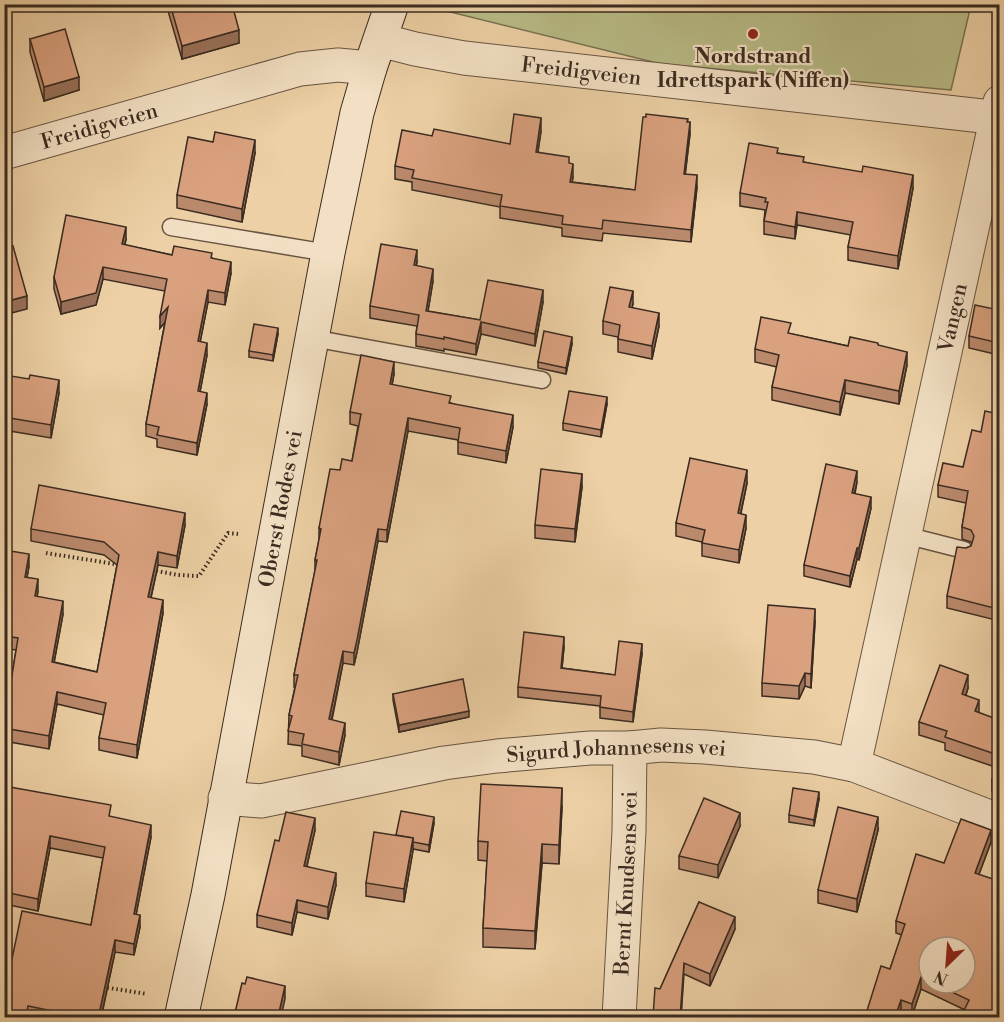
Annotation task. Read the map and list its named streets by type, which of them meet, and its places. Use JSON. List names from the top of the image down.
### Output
{
  "streets": {
    "street": [
      "Freidigveien",
      "Vangen",
      "Oberst Rodes vei",
      "Sigurd Johannesens vei",
      "Bernt Knudsens vei"
    ]
  },
  "crossings": [
    ["Freidigveien", "Vangen"],
    ["Freidigveien", "Oberst Rodes vei"],
    ["Vangen", "Sigurd Johannesens vei"],
    ["Oberst Rodes vei", "Sigurd Johannesens vei"],
    ["Sigurd Johannesens vei", "Bernt Knudsens vei"]
  ],
  "places": ["Nordstrand Idrettspark (Niffen)"],
  "north": "bottom left"
}
